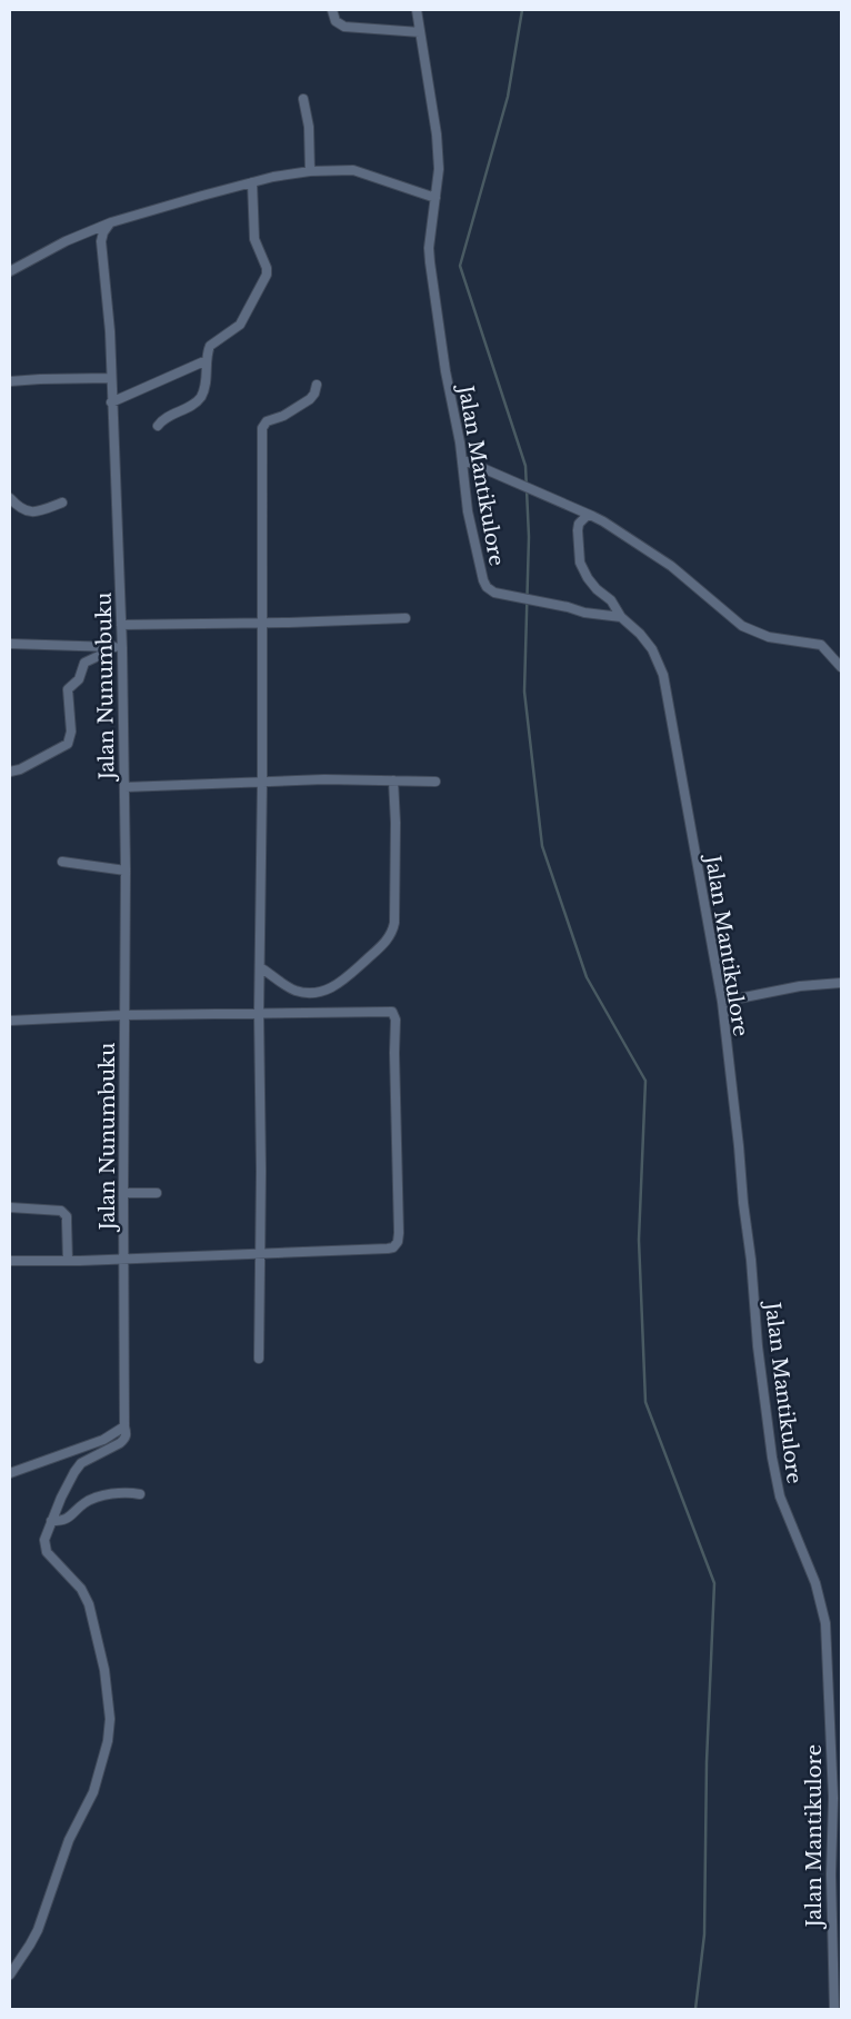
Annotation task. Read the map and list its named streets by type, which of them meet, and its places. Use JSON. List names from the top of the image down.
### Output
{
  "streets": {
    "street": ["Jalan Mantikulore", "Jalan Nunumbuku"]
  }
}
